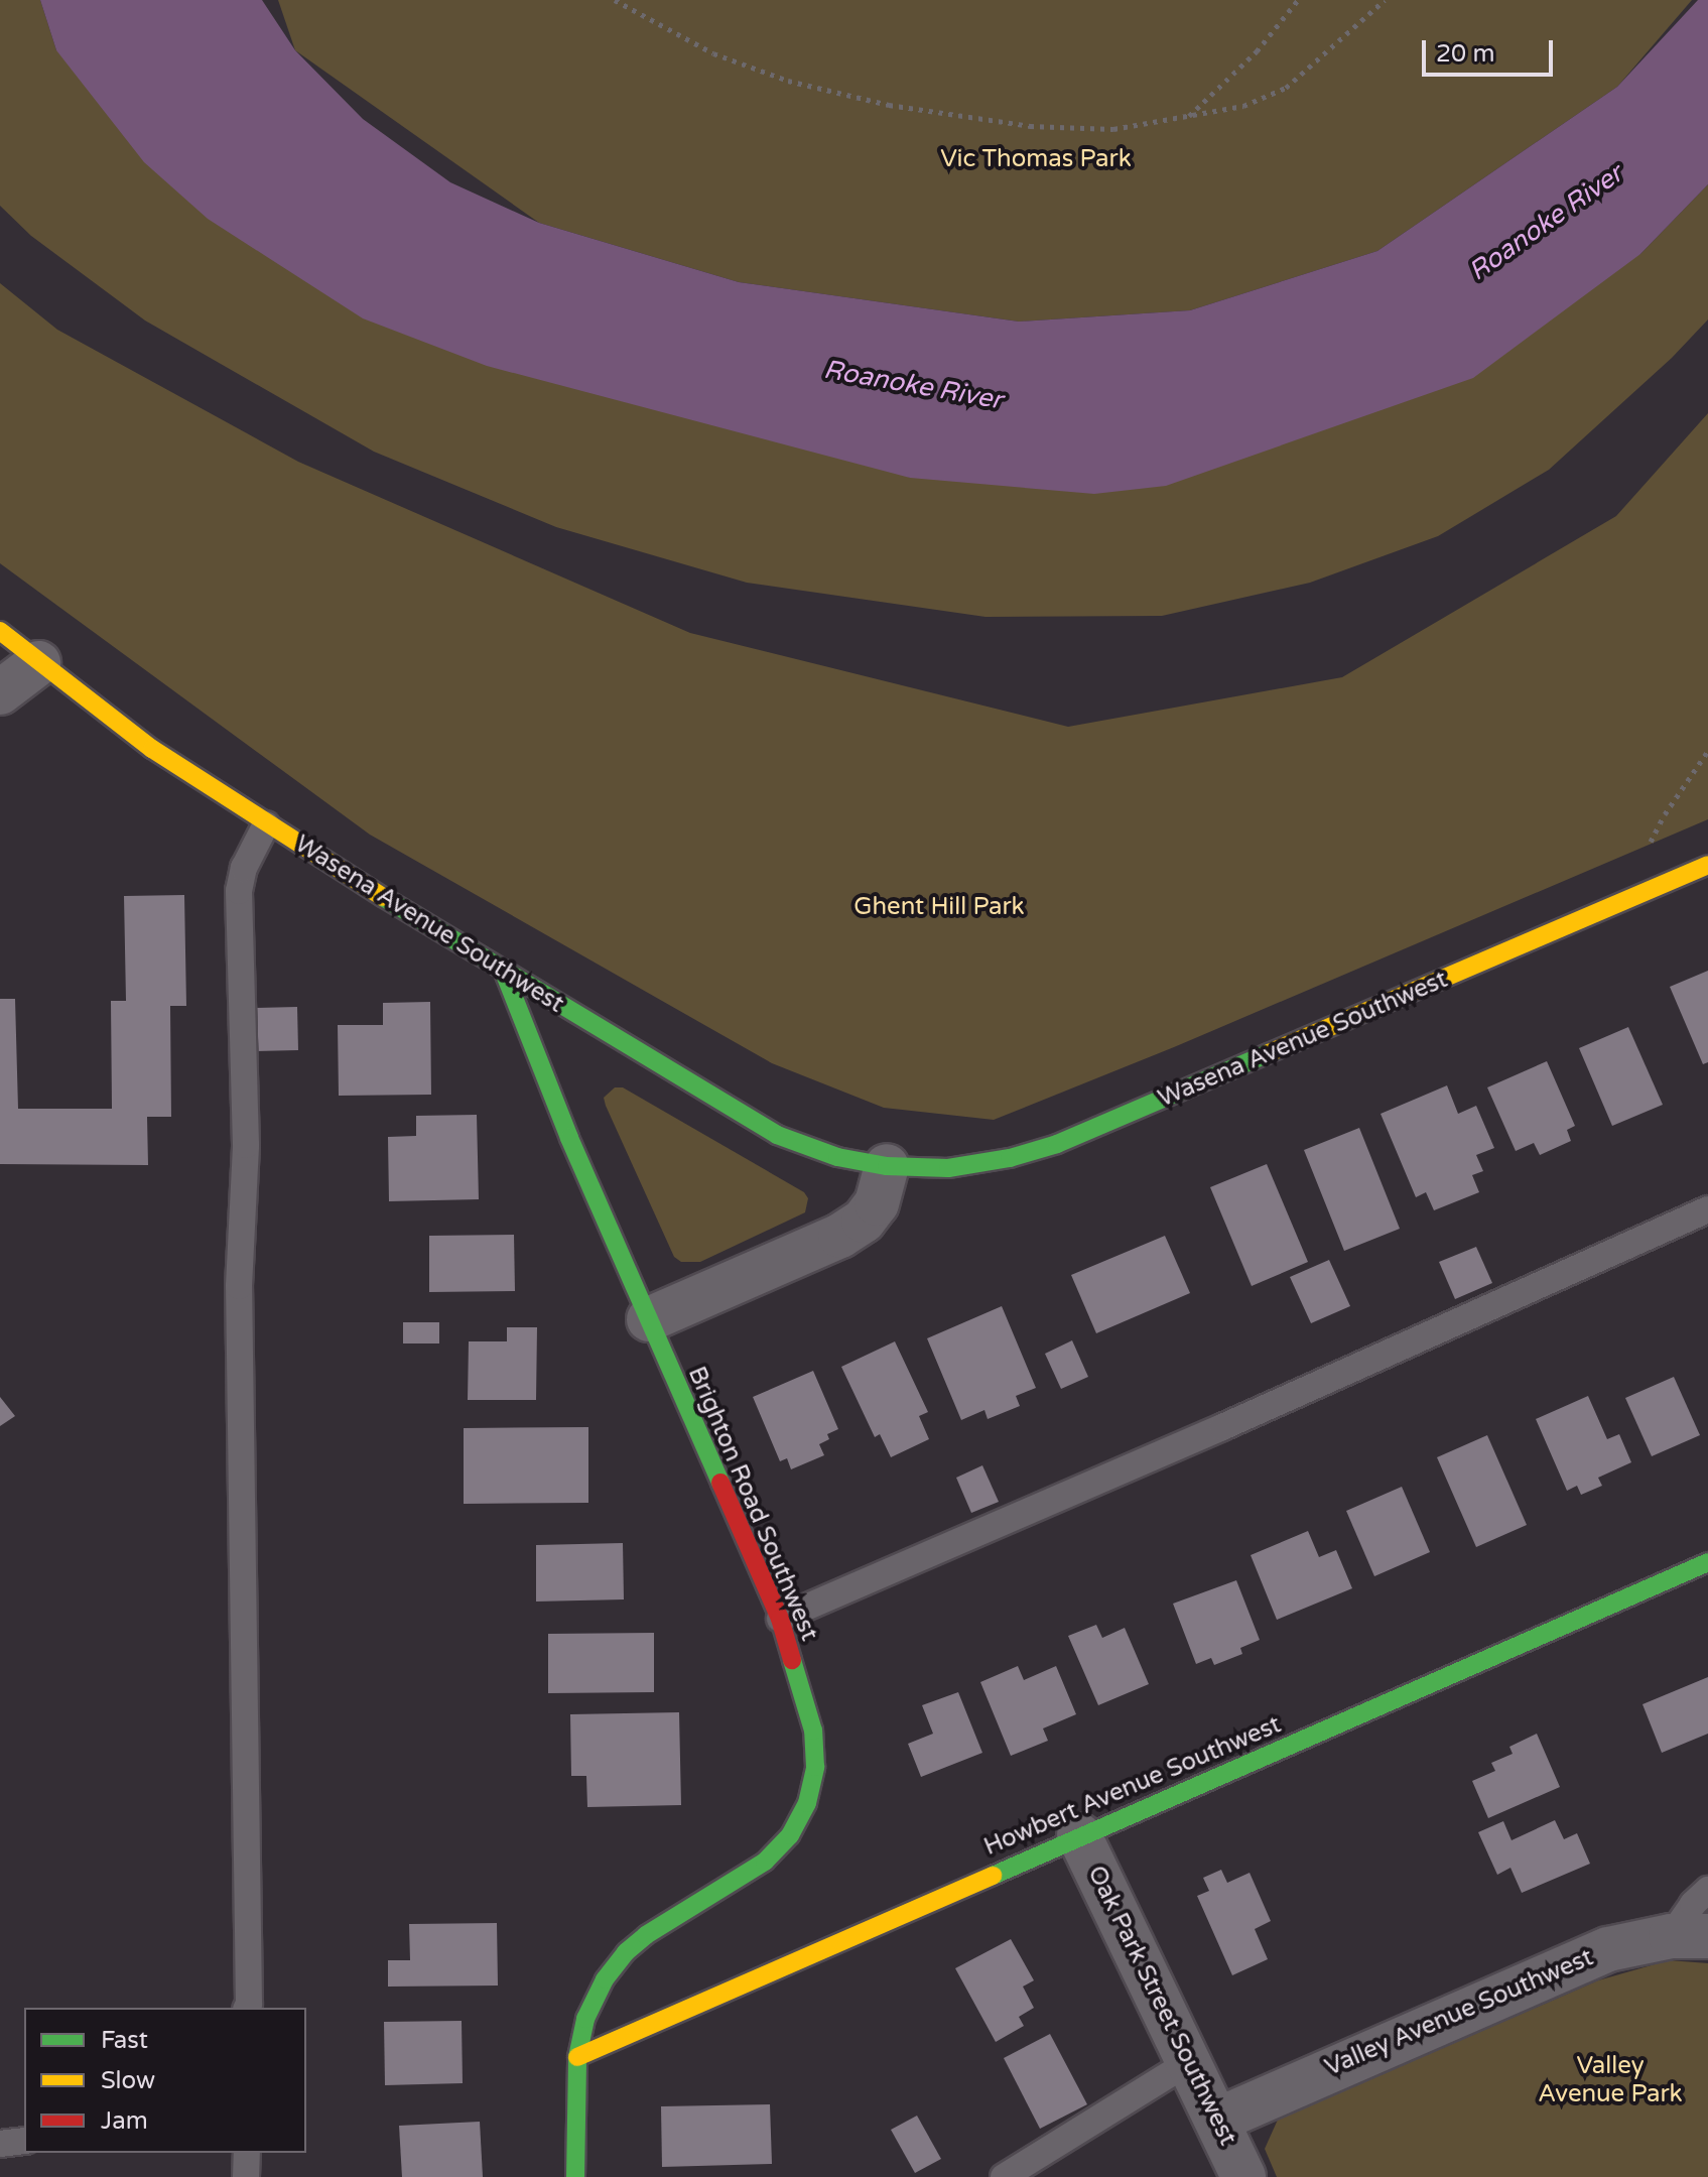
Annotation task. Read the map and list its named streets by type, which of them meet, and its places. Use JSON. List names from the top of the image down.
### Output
{
  "streets": {
    "street": [
      "Wasena Avenue Southwest",
      "Brighton Road Southwest",
      "Howbert Avenue Southwest",
      "Oak Park Street Southwest",
      "Valley Avenue Southwest"
    ]
  },
  "crossings": [
    ["Wasena Avenue Southwest", "Brighton Road Southwest"],
    ["Brighton Road Southwest", "Howbert Avenue Southwest"],
    ["Howbert Avenue Southwest", "Oak Park Street Southwest"],
    ["Oak Park Street Southwest", "Valley Avenue Southwest"]
  ],
  "water": ["Roanoke River"],
  "parks": ["Vic Thomas Park", "Ghent Hill Park", "Valley Avenue Park"],
  "legend": ["Fast", "Slow", "Jam"],
  "scale_bar": "20 m"
}
